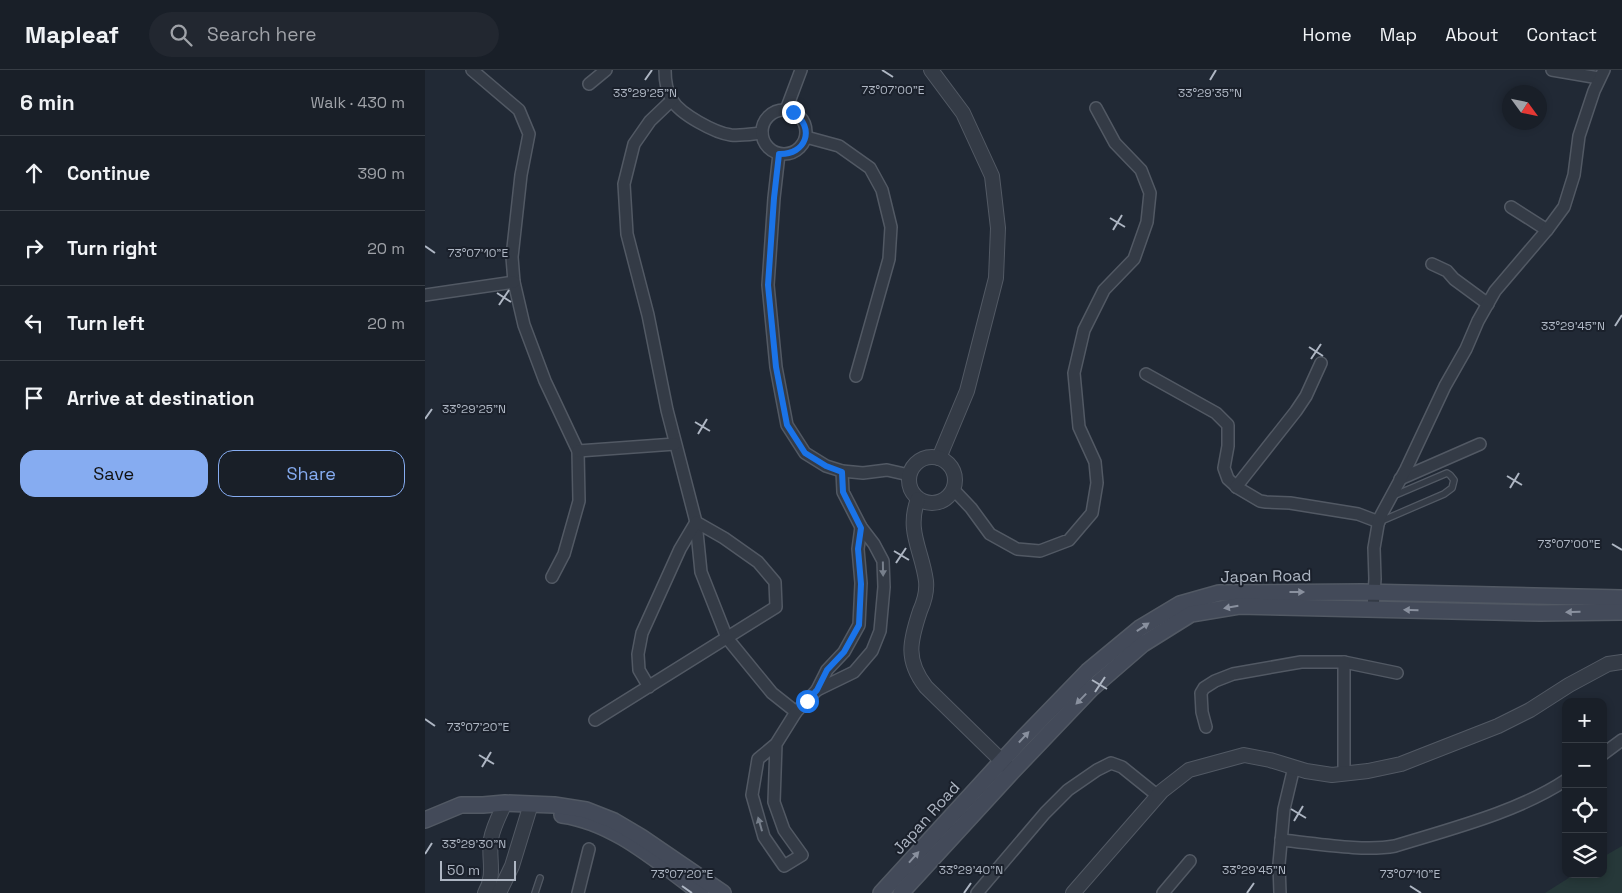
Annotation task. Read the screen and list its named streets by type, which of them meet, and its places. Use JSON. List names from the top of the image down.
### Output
{
  "streets": {
    "main road": ["Japan Road"]
  },
  "scale_bar": "50 m",
  "north": "bottom right",
  "page": {
    "header": "Mapleaf",
    "search": "Search here",
    "nav": [
      "Home",
      "Map",
      "About",
      "Contact"
    ],
    "heading": ["6 min", "Walk · 430 m"],
    "list": [
      ["Continue", "390 m"],
      ["Turn right", "20 m"],
      ["Turn left", "20 m"],
      "Arrive at destination"
    ],
    "buttons": ["Save", "Share"],
    "map_buttons": ["+", "−"],
    "scale": "50 m"
  },
  "coordinates": [
    "73°07'00\"E",
    "33°29'35\"N",
    "33°29'25\"N",
    "73°07'10\"E",
    "33°29'45\"N",
    "73°07'20\"E",
    "33°29'30\"N",
    "33°29'40\"N"
  ]
}
